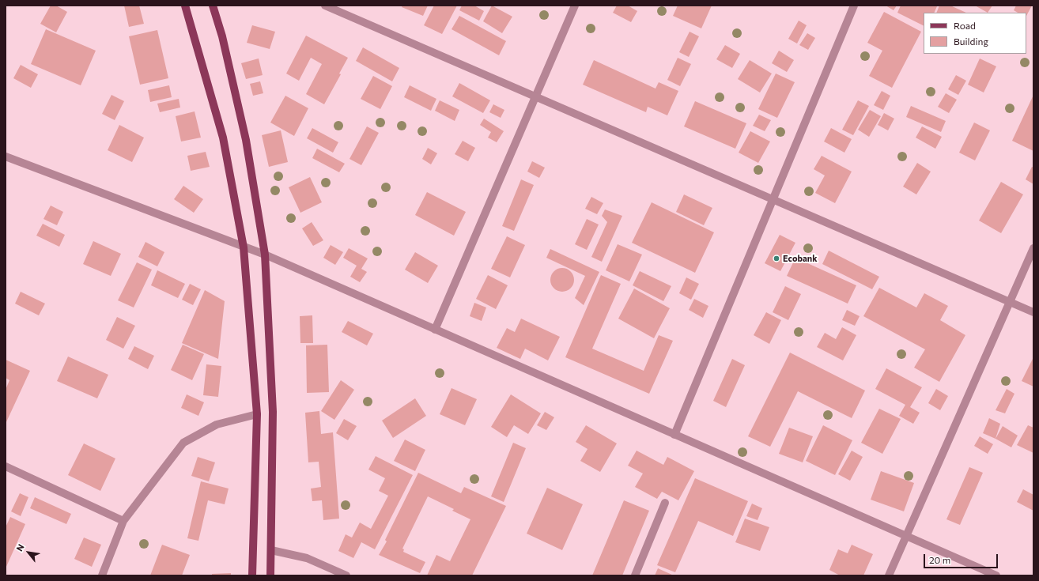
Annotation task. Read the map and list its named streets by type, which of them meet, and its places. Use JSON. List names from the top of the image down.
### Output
{
  "places": ["Ecobank"],
  "legend": ["Road", "Building"],
  "scale_bar": "20 m",
  "north": "top left"
}
